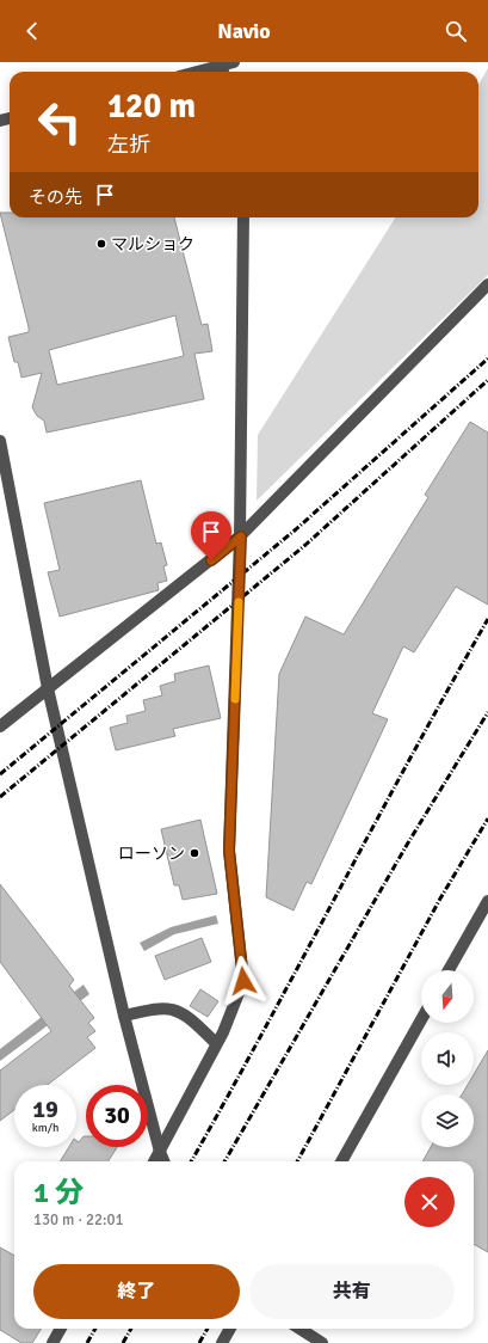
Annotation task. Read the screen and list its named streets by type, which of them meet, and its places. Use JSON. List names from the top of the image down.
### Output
{
  "places": ["マルショク", "ローソン"],
  "north": "bottom",
  "page": {
    "header": "Navio",
    "turn": ["120 m", "左折"],
    "then": "その先",
    "speed": "19 km/h",
    "limit": "30",
    "heading": ["1 分", "130 m · 22:01"],
    "buttons": ["終了", "共有"]
  }
}
